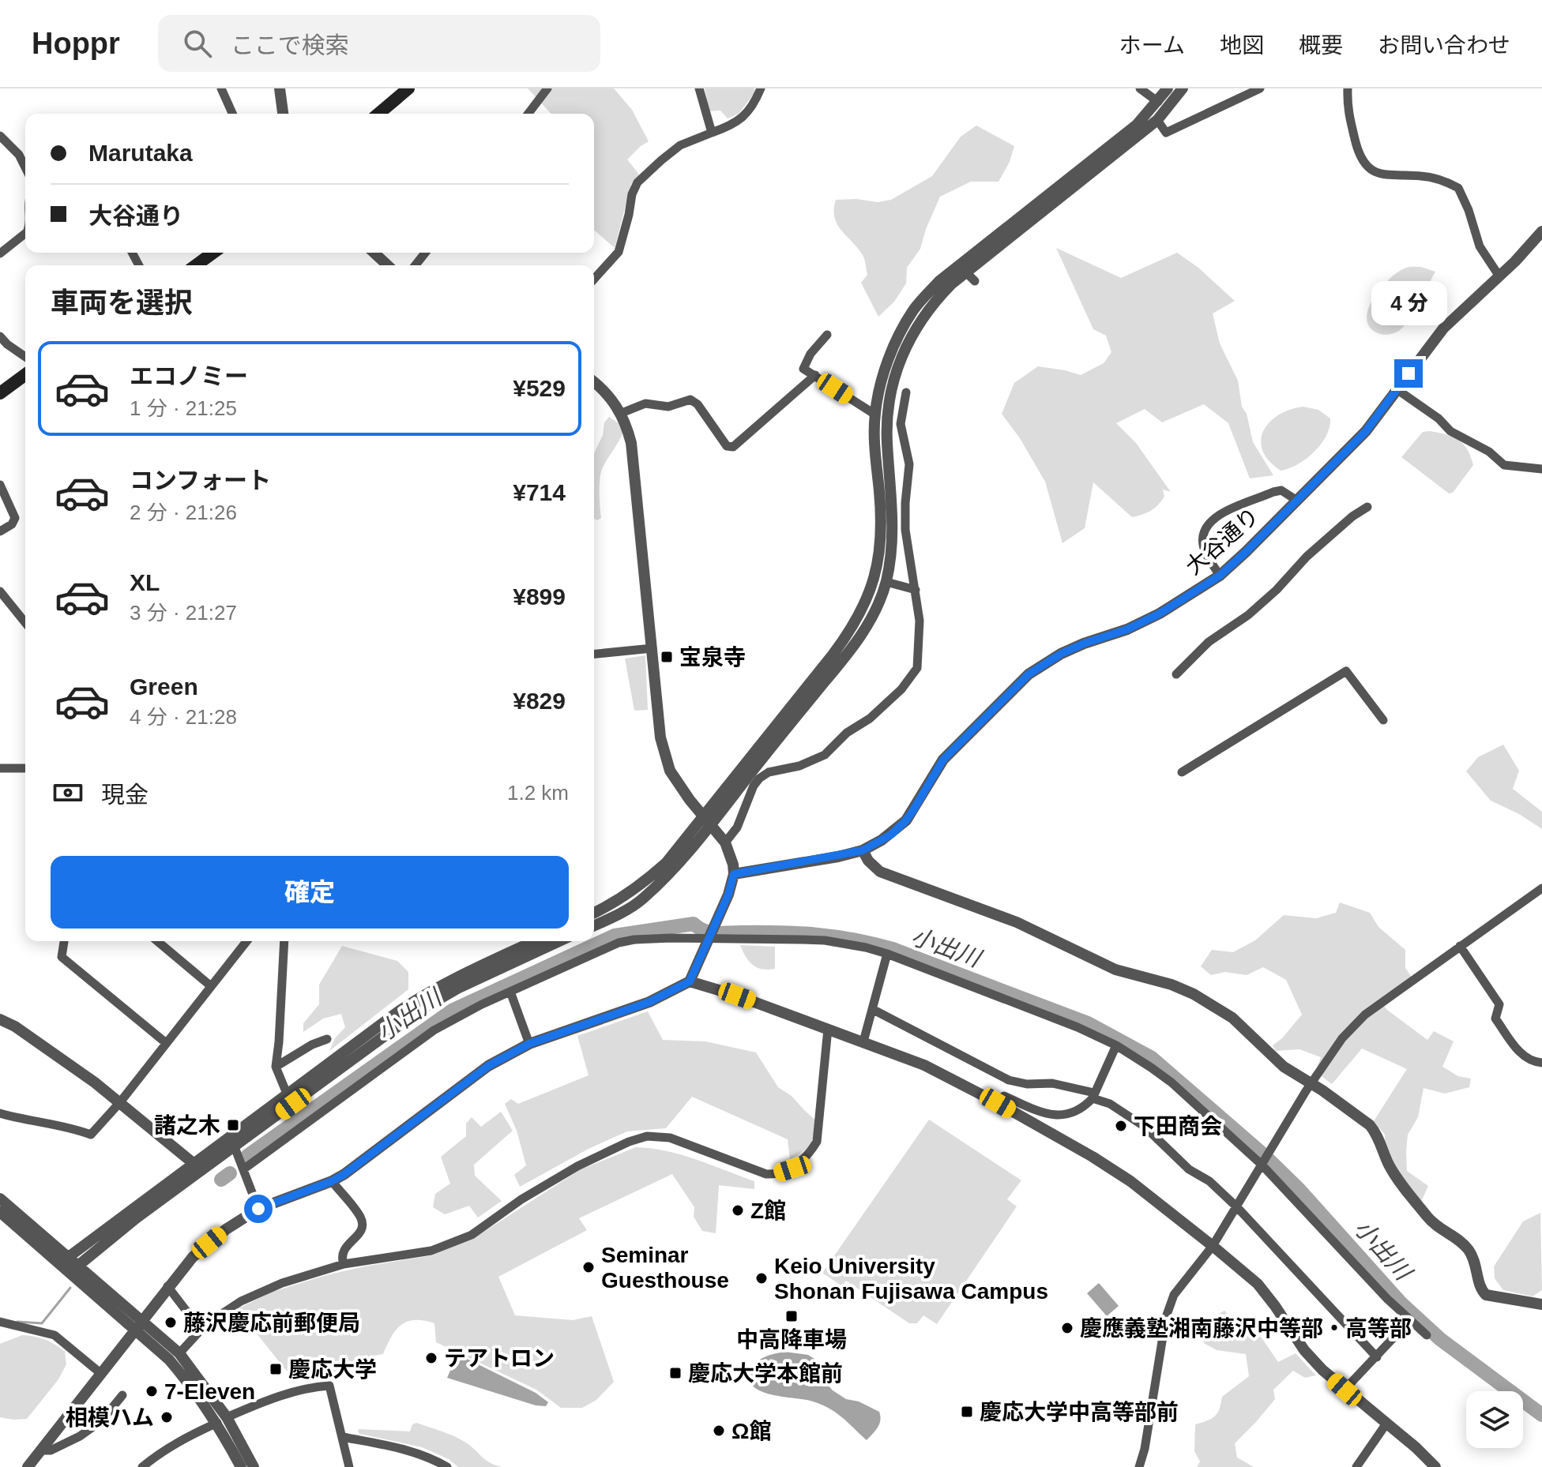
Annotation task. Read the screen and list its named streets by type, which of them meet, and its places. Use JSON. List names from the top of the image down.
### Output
{
  "streets": {
    "street": ["大谷通り"]
  },
  "water": ["小出川"],
  "places": {
    "transit": [
      "宝泉寺",
      "諸之木",
      "中高降車場",
      "慶応大学",
      "慶応大学本館前",
      "慶応大学中高等部前"
    ],
    "other": [
      "下田商会",
      "Ζ館",
      "Seminar Guesthouse",
      "Keio University Shonan Fujisawa Campus",
      "藤沢慶応前郵便局",
      "慶應義塾湘南藤沢中等部・高等部",
      "テアトロン",
      "7-Eleven",
      "相模ハム",
      "Ω館"
    ]
  },
  "page": {
    "header": "Hoppr",
    "search": "ここで検索",
    "nav": [
      "ホーム",
      "地図",
      "概要",
      "お問い合わせ"
    ],
    "banner": ["Marutaka", "大谷通り"],
    "heading": "車両を選択",
    "bubble": "4 分",
    "list": [
      {
        "name": "エコノミー",
        "note": "1 分 · 21:25",
        "value": "¥529"
      },
      {
        "name": "コンフォート",
        "note": "2 分 · 21:26",
        "value": "¥714"
      },
      {
        "name": "XL",
        "note": "3 分 · 21:27",
        "value": "¥899"
      },
      {
        "name": "Green",
        "note": "4 分 · 21:28",
        "value": "¥829"
      }
    ],
    "pay": ["現金", "1.2 km"],
    "buttons": "確定"
  }
}
